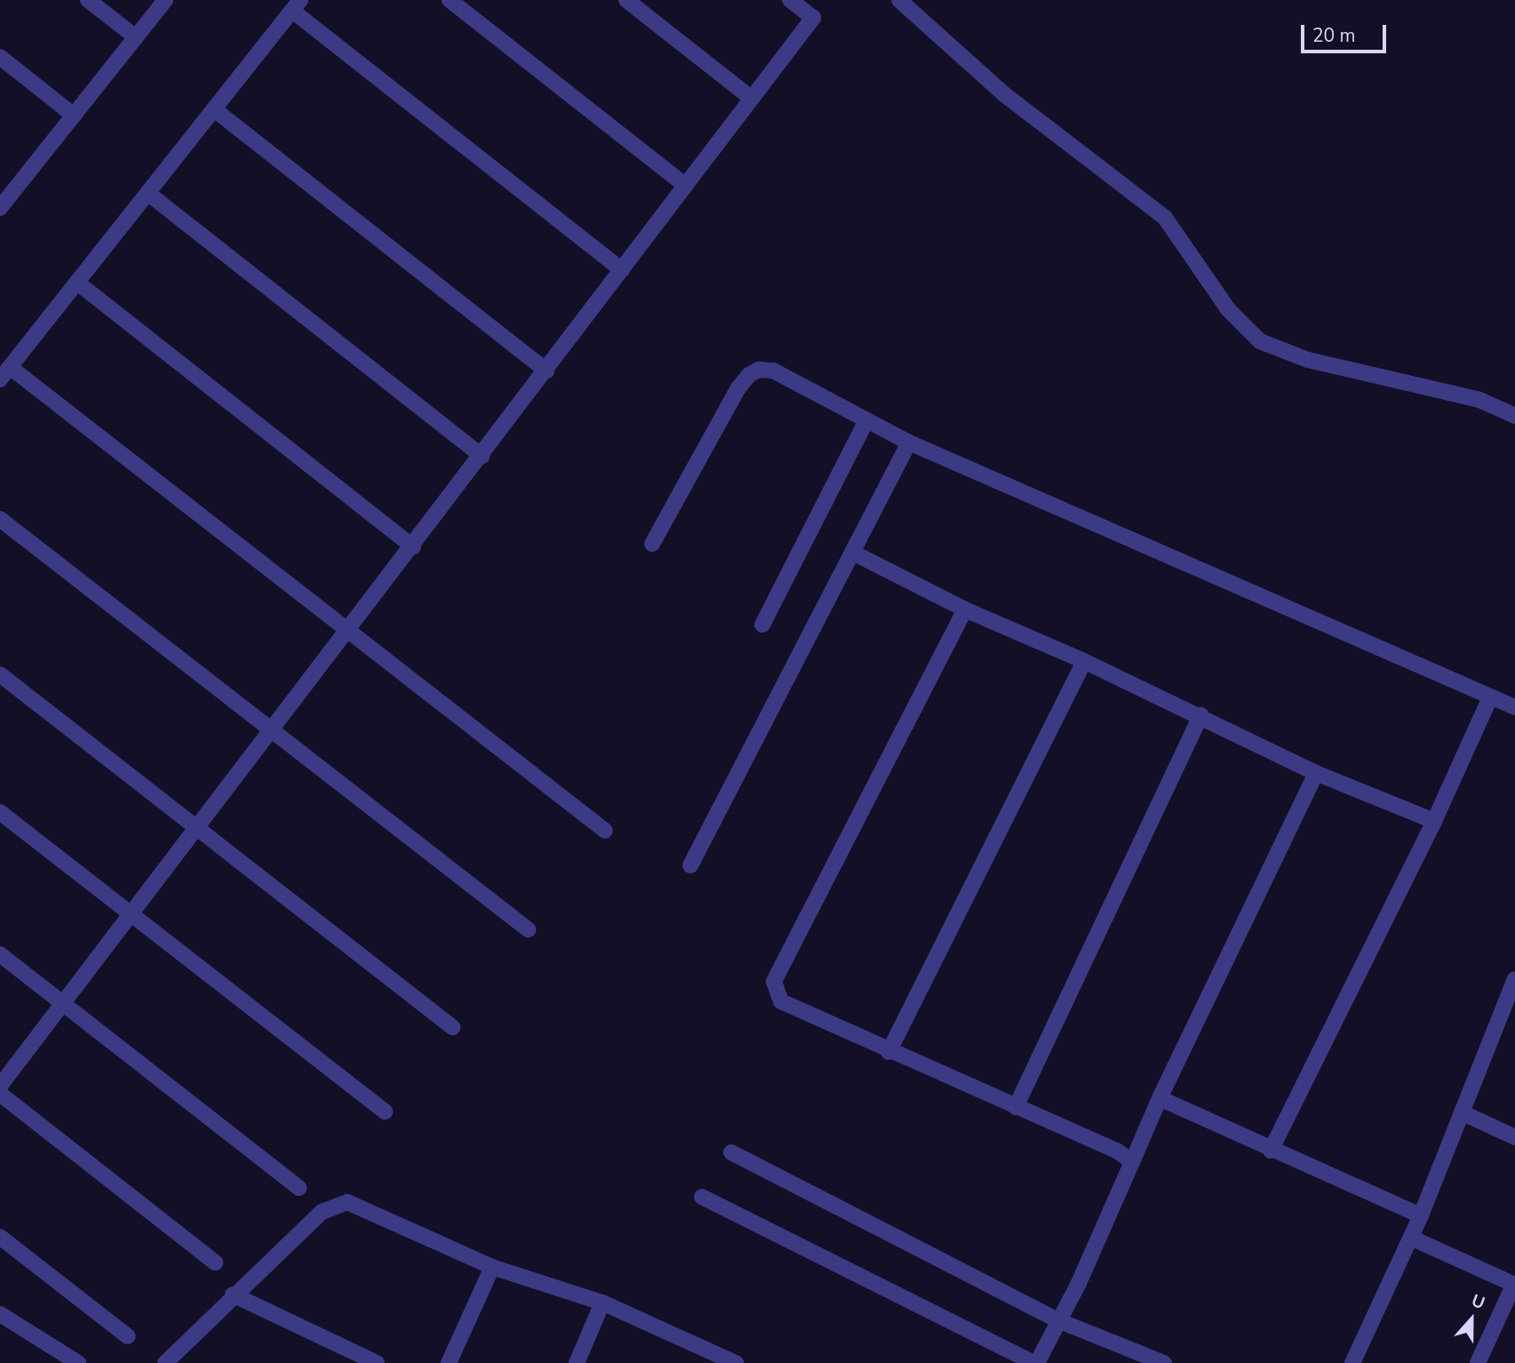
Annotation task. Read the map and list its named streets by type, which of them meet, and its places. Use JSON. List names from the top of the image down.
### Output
{
  "scale_bar": "20 m",
  "north": "top"
}
